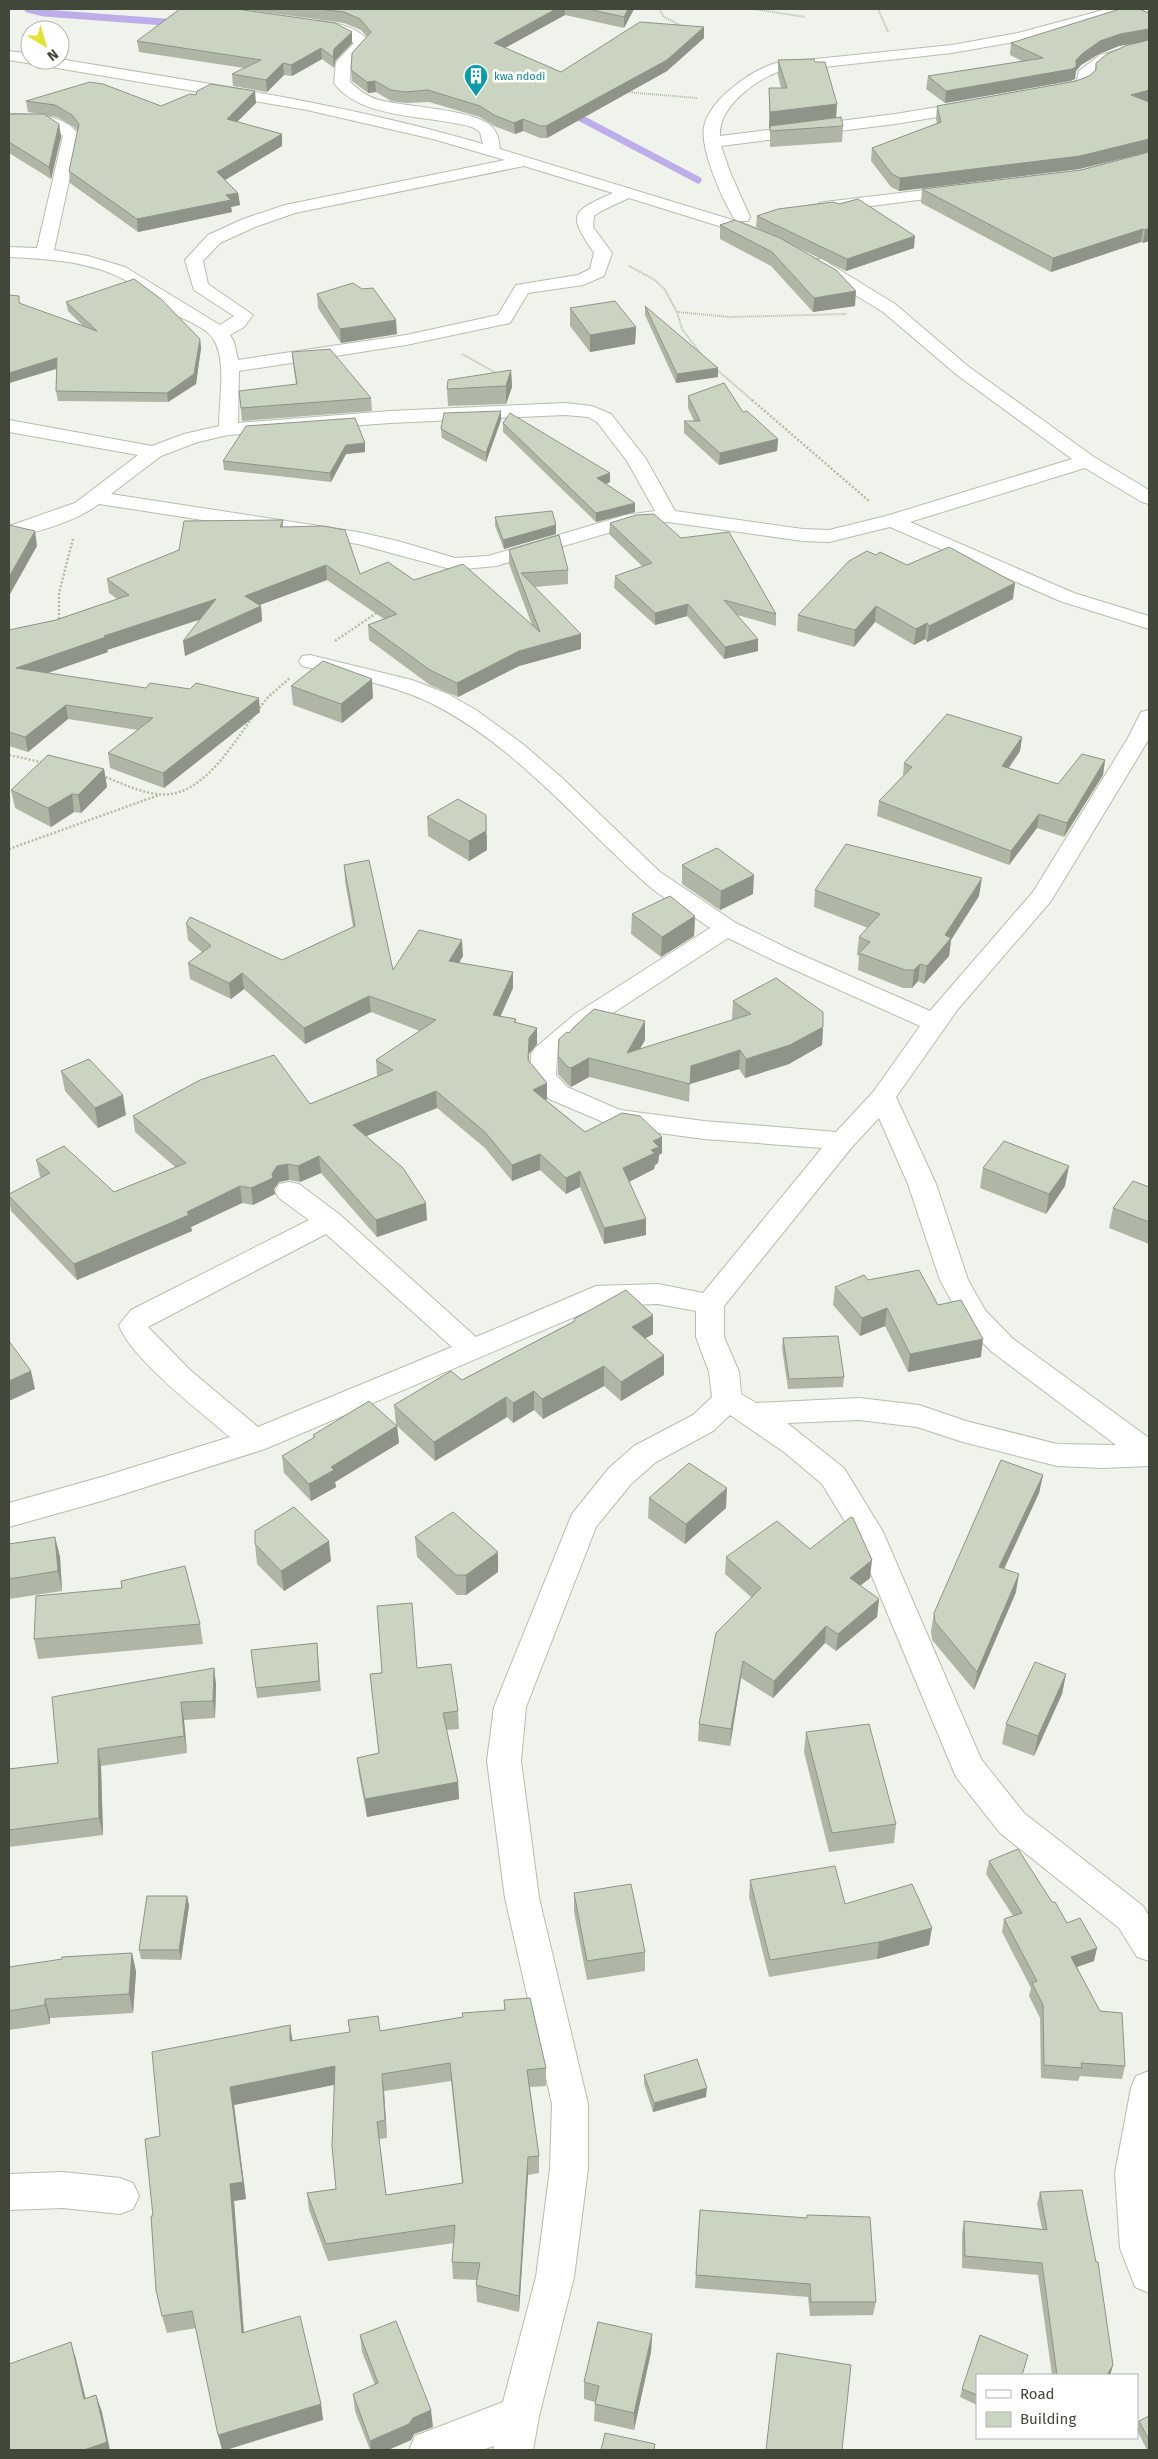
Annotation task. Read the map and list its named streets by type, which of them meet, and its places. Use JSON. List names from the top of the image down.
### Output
{
  "places": {
    "building": ["kwa ndodi"]
  },
  "legend": ["Road", "Building"],
  "north": "bottom right"
}
